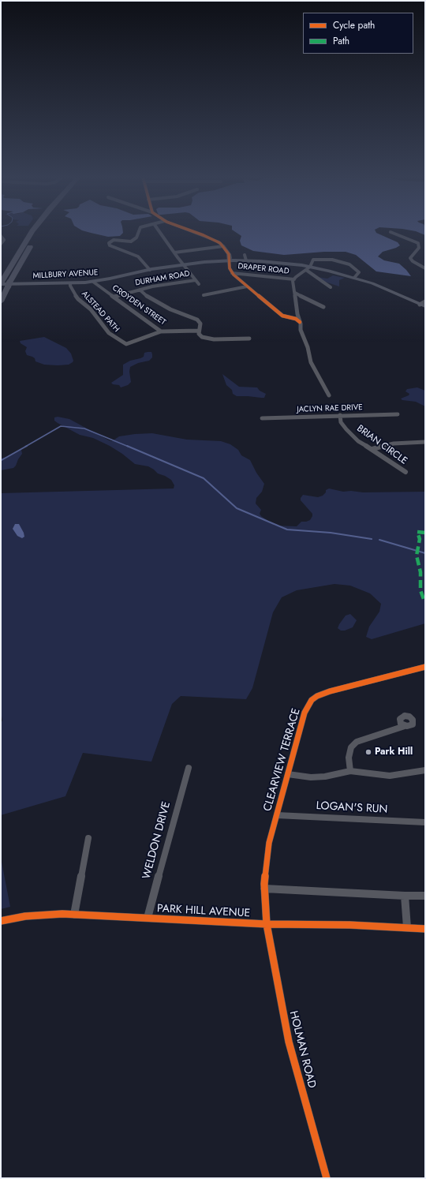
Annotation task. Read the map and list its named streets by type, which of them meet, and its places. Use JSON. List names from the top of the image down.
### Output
{
  "streets": {
    "main road": ["MILLBURY AVENUE"],
    "street": [
      "DRAPER ROAD",
      "DURHAM ROAD",
      "CROYDEN STREET",
      "ALSTEAD PATH",
      "JACLYN RAE DRIVE",
      "BRIAN CIRCLE",
      "CLEARVIEW TERRACE",
      "LOGAN'S RUN",
      "WELDON DRIVE",
      "PARK HILL AVENUE",
      "HOLMAN ROAD"
    ]
  },
  "crossings": [
    ["MILLBURY AVENUE", "CROYDEN STREET"],
    ["MILLBURY AVENUE", "ALSTEAD PATH"],
    ["DURHAM ROAD", "CROYDEN STREET"],
    ["CROYDEN STREET", "ALSTEAD PATH"],
    ["JACLYN RAE DRIVE", "BRIAN CIRCLE"],
    ["CLEARVIEW TERRACE", "LOGAN'S RUN"],
    ["CLEARVIEW TERRACE", "PARK HILL AVENUE"],
    ["CLEARVIEW TERRACE", "HOLMAN ROAD"],
    ["WELDON DRIVE", "PARK HILL AVENUE"],
    ["PARK HILL AVENUE", "HOLMAN ROAD"]
  ],
  "places": ["Park Hill"],
  "legend": ["Cycle path", "Path"]
}
